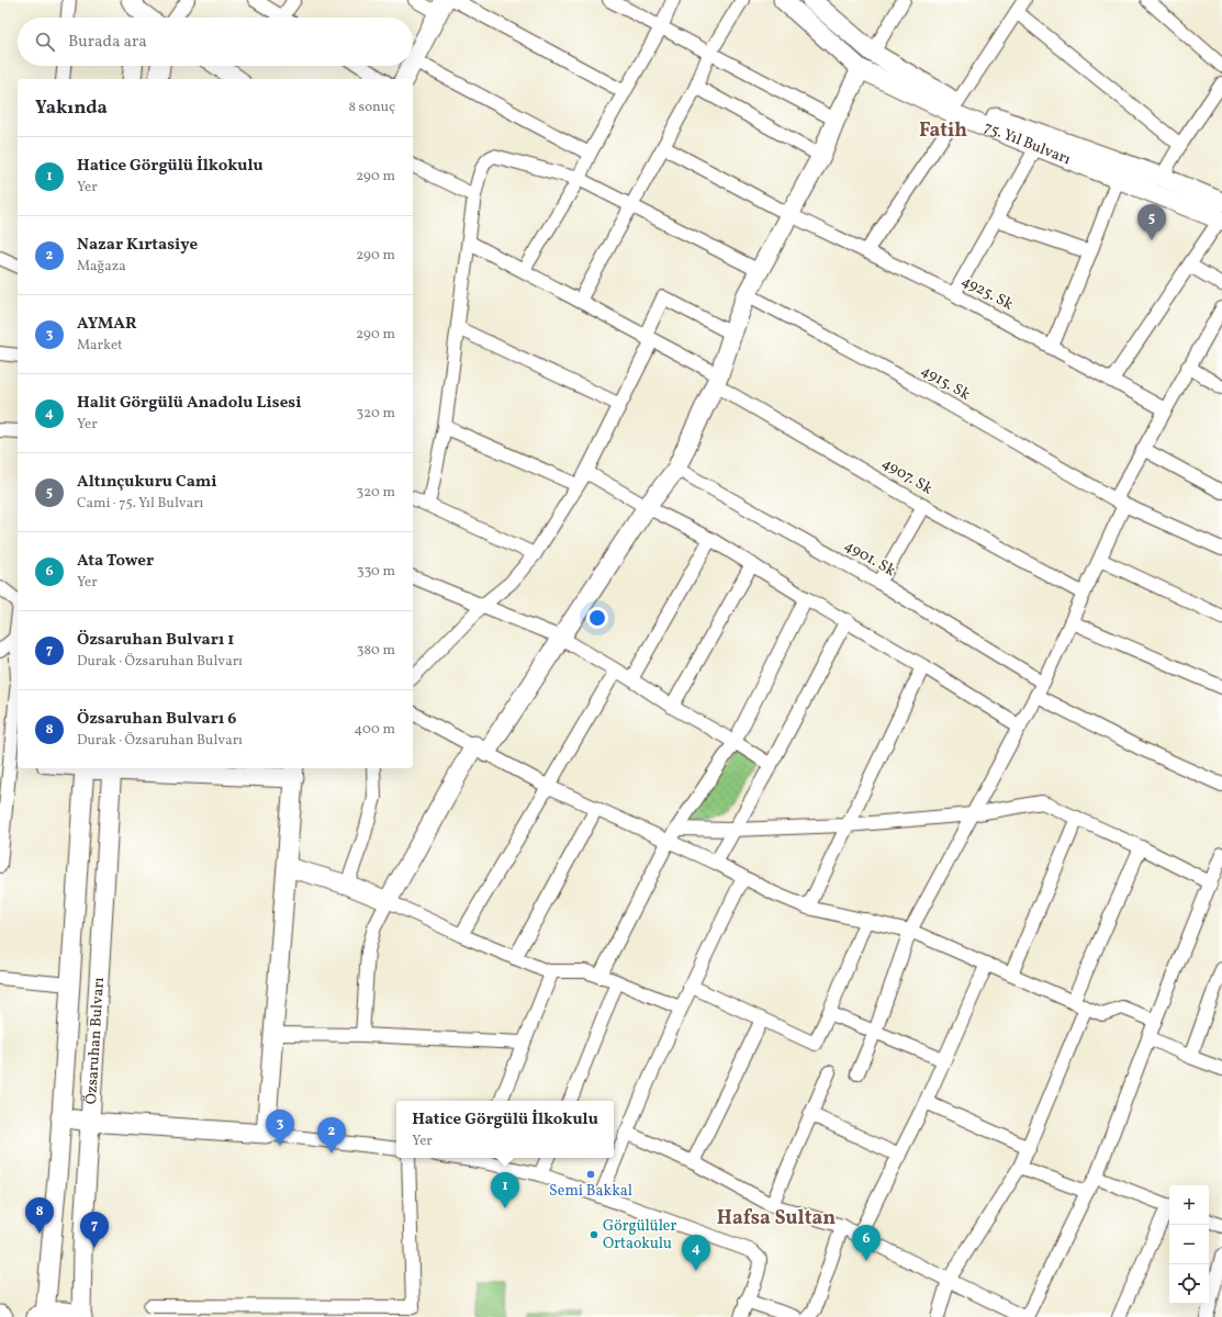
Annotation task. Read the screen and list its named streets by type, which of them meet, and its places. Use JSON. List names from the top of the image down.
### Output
{
  "streets": {
    "street": [
      "75. Yıl Bulvarı",
      "4925. Sk",
      "4915. Sk",
      "4907. Sk",
      "4901. Sk",
      "Özsaruhan Bulvarı"
    ]
  },
  "districts": ["Fatih", "Hafsa Sultan"],
  "places": ["Semi Bakkal", "Görgülüler Ortaokulu"],
  "page": {
    "search": "Burada ara",
    "heading": ["Yakında", "8 sonuç"],
    "list": [
      {
        "mark": "1",
        "name": "Hatice Görgülü İlkokulu",
        "note": "Yer",
        "value": "290 m"
      },
      {
        "mark": "2",
        "name": "Nazar Kırtasiye",
        "note": "Mağaza",
        "value": "290 m"
      },
      {
        "mark": "3",
        "name": "AYMAR",
        "note": "Market",
        "value": "290 m"
      },
      {
        "mark": "4",
        "name": "Halit Görgülü Anadolu Lisesi",
        "note": "Yer",
        "value": "320 m"
      },
      {
        "mark": "5",
        "name": "Altınçukuru Cami",
        "note": "Cami · 75. Yıl Bulvarı",
        "value": "320 m"
      },
      {
        "mark": "6",
        "name": "Ata Tower",
        "note": "Yer",
        "value": "330 m"
      },
      {
        "mark": "7",
        "name": "Özsaruhan Bulvarı 1",
        "note": "Durak · Özsaruhan Bulvarı",
        "value": "380 m"
      },
      {
        "mark": "8",
        "name": "Özsaruhan Bulvarı 6",
        "note": "Durak · Özsaruhan Bulvarı",
        "value": "400 m"
      }
    ],
    "pins": [
      "5",
      "3",
      "2",
      "1",
      "8",
      "7",
      "6",
      "4"
    ],
    "popup": ["Hatice Görgülü İlkokulu", "Yer"],
    "map_buttons": ["+", "−"]
  }
}
